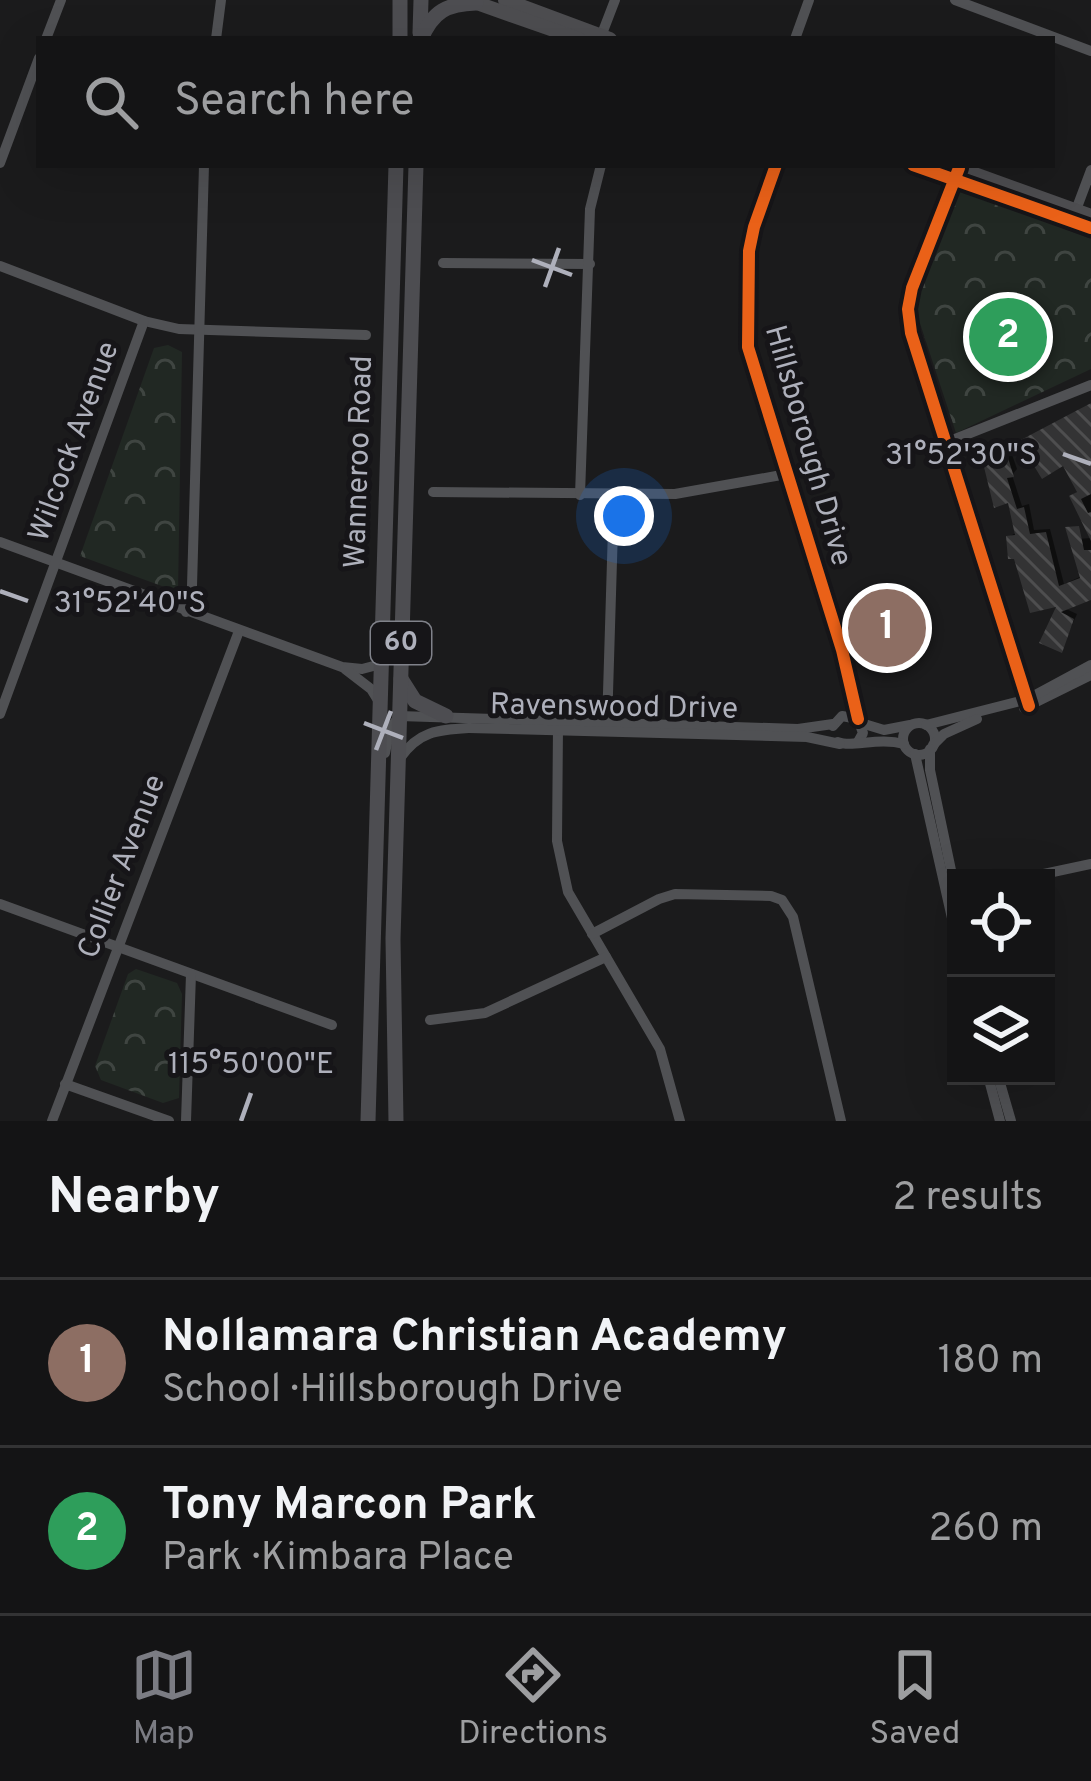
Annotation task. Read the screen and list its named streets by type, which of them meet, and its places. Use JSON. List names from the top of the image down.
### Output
{
  "streets": {
    "highway": ["Wanneroo Road", "60"],
    "street": [
      "Wilcock Avenue",
      "Hillsborough Drive",
      "Ravenswood Drive",
      "Collier Avenue"
    ]
  },
  "crossings": [
    ["Hillsborough Drive", "Ravenswood Drive"],
    ["Wanneroo Road", "Ravenswood Drive"]
  ],
  "page": {
    "search": "Search here",
    "pins": ["2", "1"],
    "heading": ["Nearby", "2 results"],
    "list": [
      {
        "mark": "1",
        "name": "Nollamara Christian Academy",
        "note": "School · Hillsborough Drive",
        "value": "180 m"
      },
      {
        "mark": "2",
        "name": "Tony Marcon Park",
        "note": "Park · Kimbara Place",
        "value": "260 m"
      }
    ],
    "nav": ["Map", "Directions", "Saved"]
  },
  "coordinates": ["31°52'30\"S", "31°52'40\"S", "115°50'00\"E"]
}
